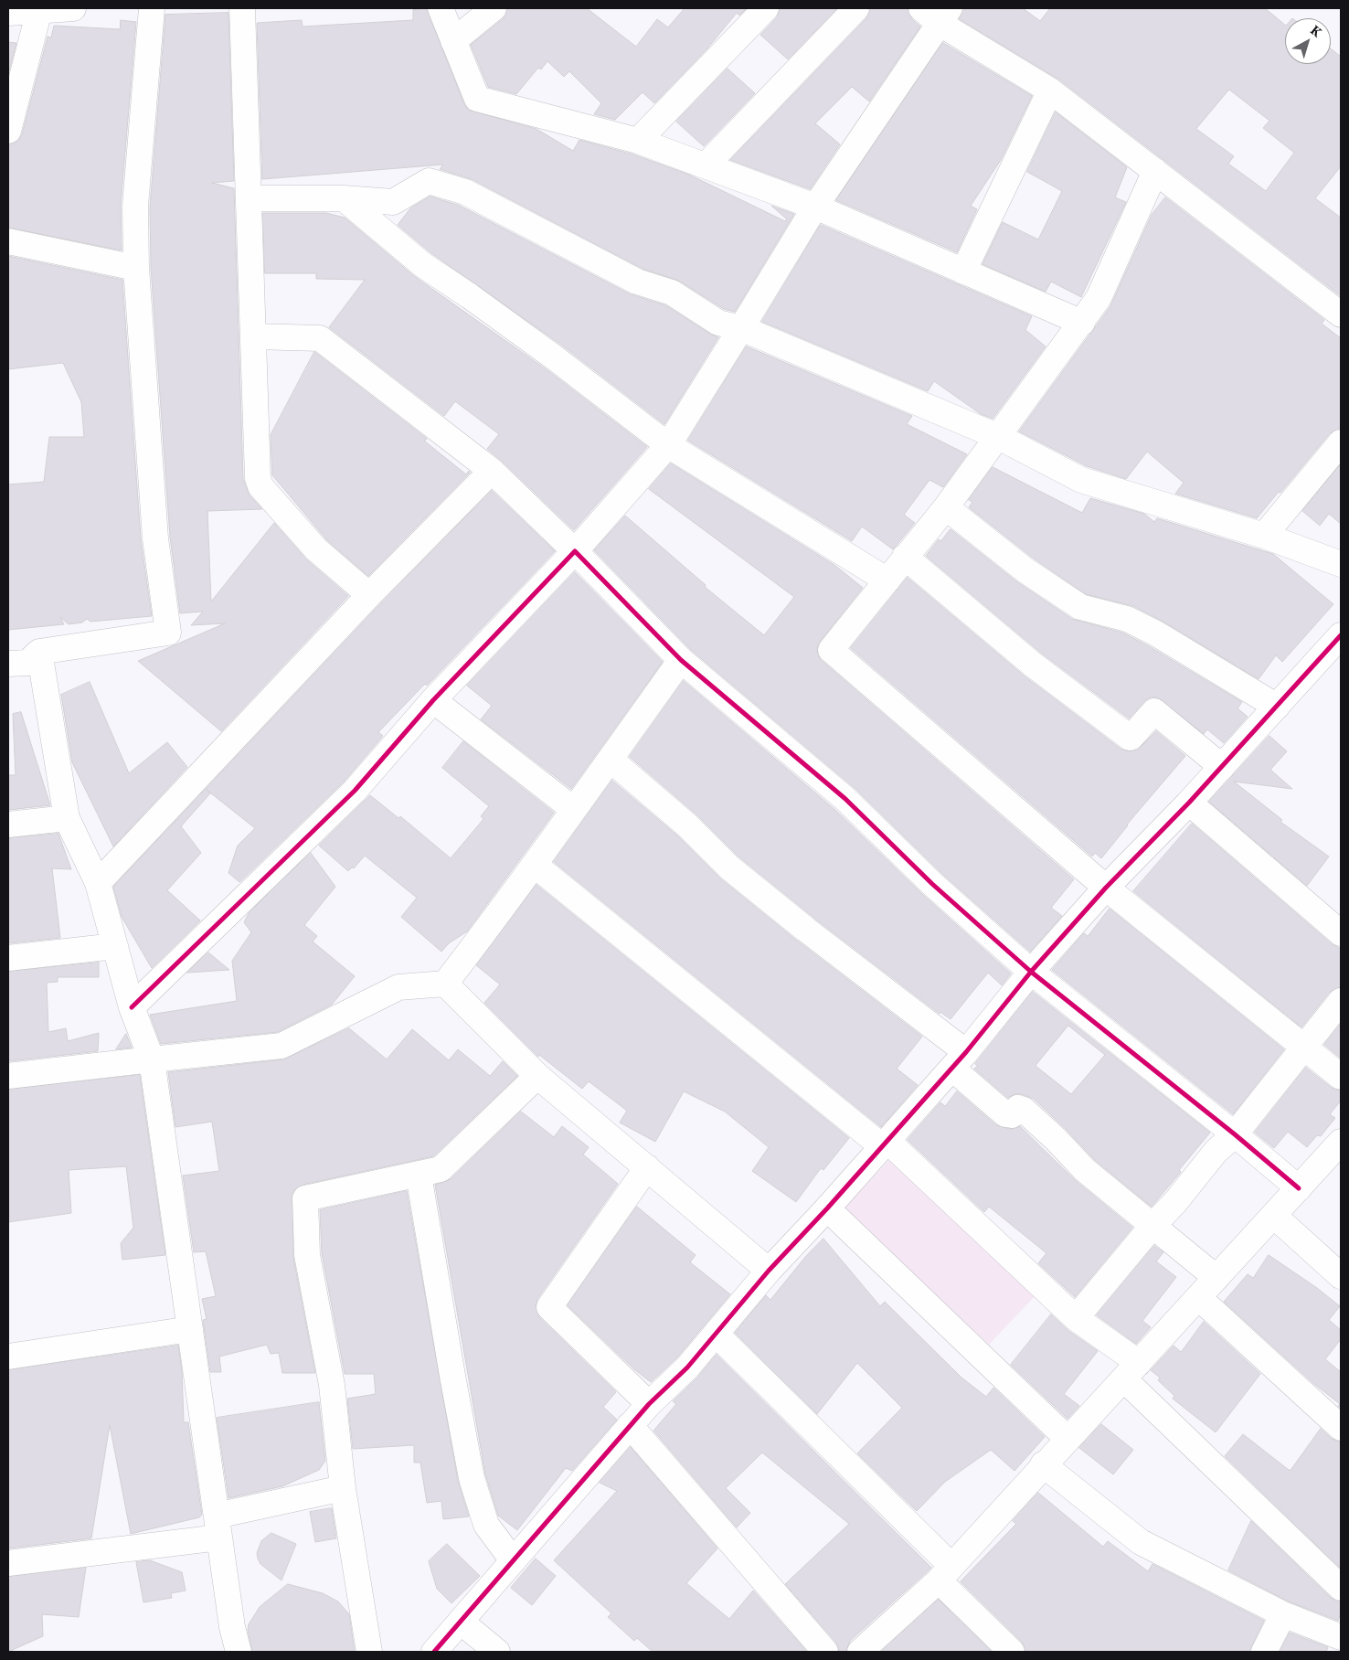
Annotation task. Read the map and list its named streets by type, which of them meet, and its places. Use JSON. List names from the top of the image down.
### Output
{
  "north": "top right"
}
